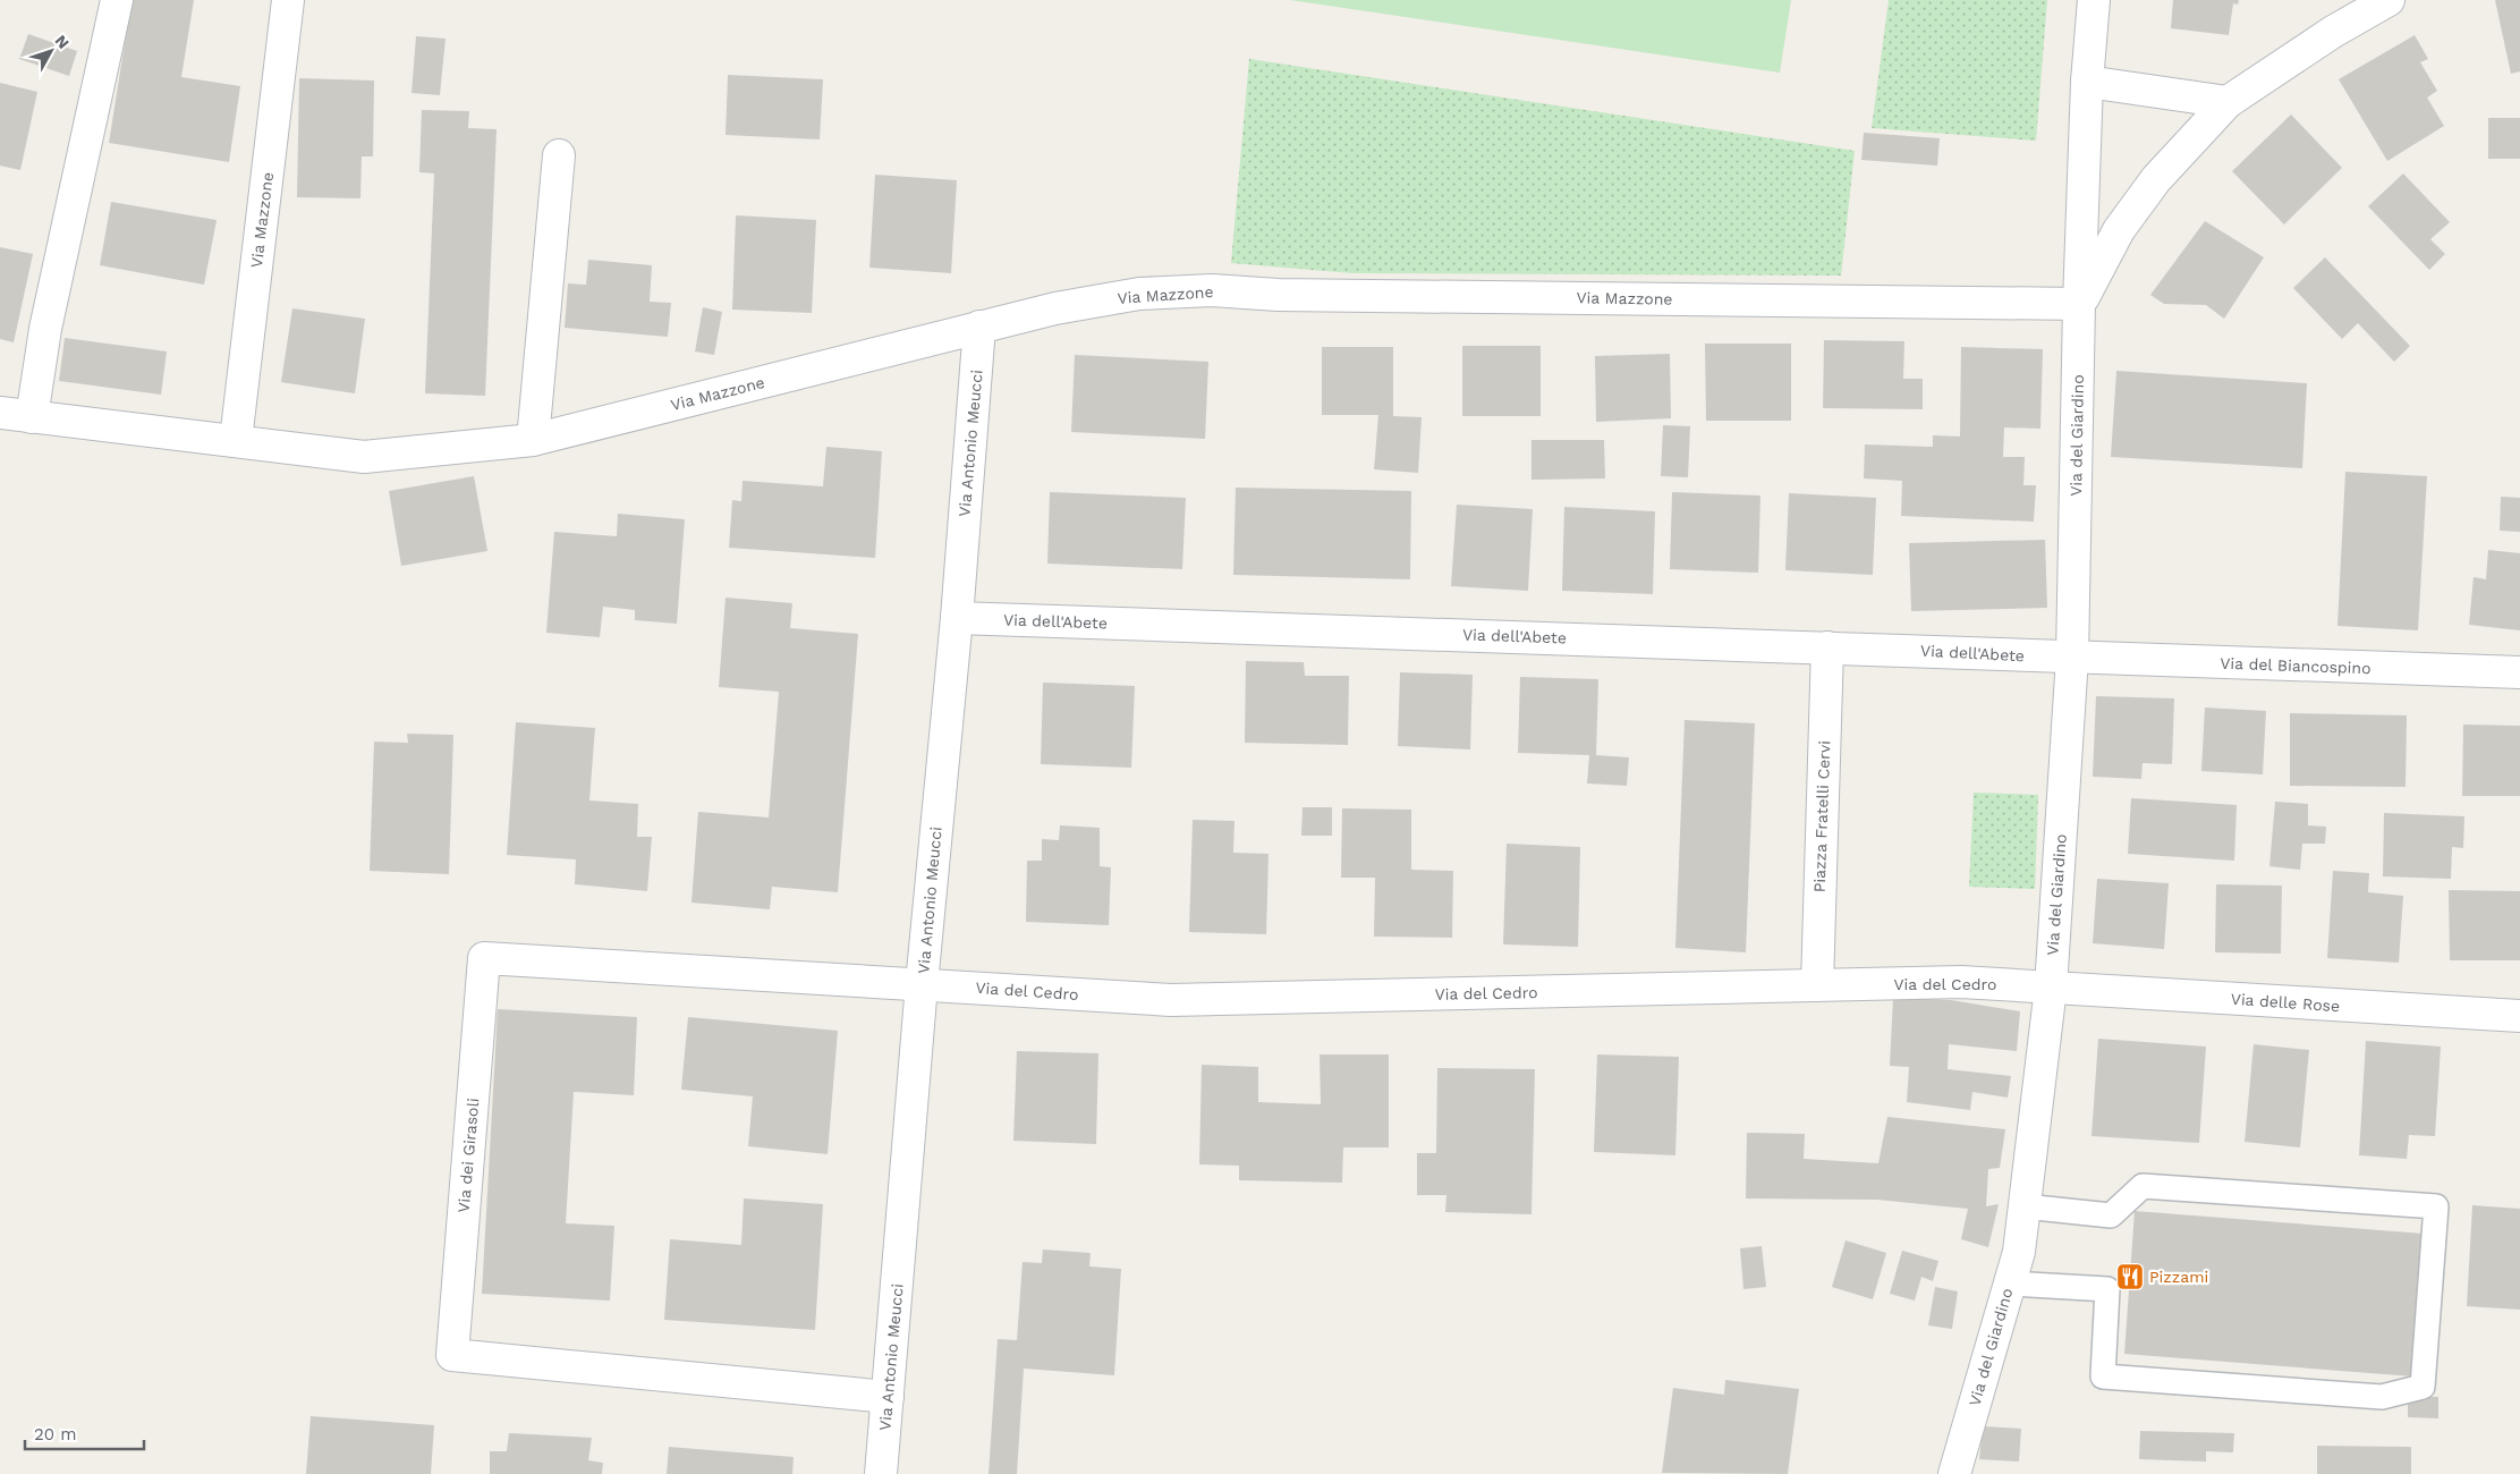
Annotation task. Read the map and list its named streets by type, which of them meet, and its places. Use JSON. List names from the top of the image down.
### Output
{
  "streets": {
    "street": [
      "Via Mazzone",
      "Via del Giardino",
      "Via Antonio Meucci",
      "Via dell'Abete",
      "Via del Biancospino",
      "Piazza Fratelli Cervi",
      "Via del Cedro",
      "Via delle Rose",
      "Via dei Girasoli"
    ]
  },
  "crossings": [
    ["Via Mazzone", "Via del Giardino"],
    ["Via Mazzone", "Via Antonio Meucci"],
    ["Via del Giardino", "Via dell'Abete"],
    ["Via del Giardino", "Via del Biancospino"],
    ["Via del Giardino", "Via del Cedro"],
    ["Via del Giardino", "Via delle Rose"],
    ["Via Antonio Meucci", "Via dell'Abete"],
    ["Via Antonio Meucci", "Via del Cedro"],
    ["Via Antonio Meucci", "Via dei Girasoli"],
    ["Via dell'Abete", "Via del Biancospino"],
    ["Via dell'Abete", "Piazza Fratelli Cervi"],
    ["Piazza Fratelli Cervi", "Via del Cedro"],
    ["Via del Cedro", "Via delle Rose"],
    ["Via del Cedro", "Via dei Girasoli"]
  ],
  "places": {
    "restaurant": ["Pizzami"]
  },
  "scale_bar": "20 m",
  "north": "top right"
}
